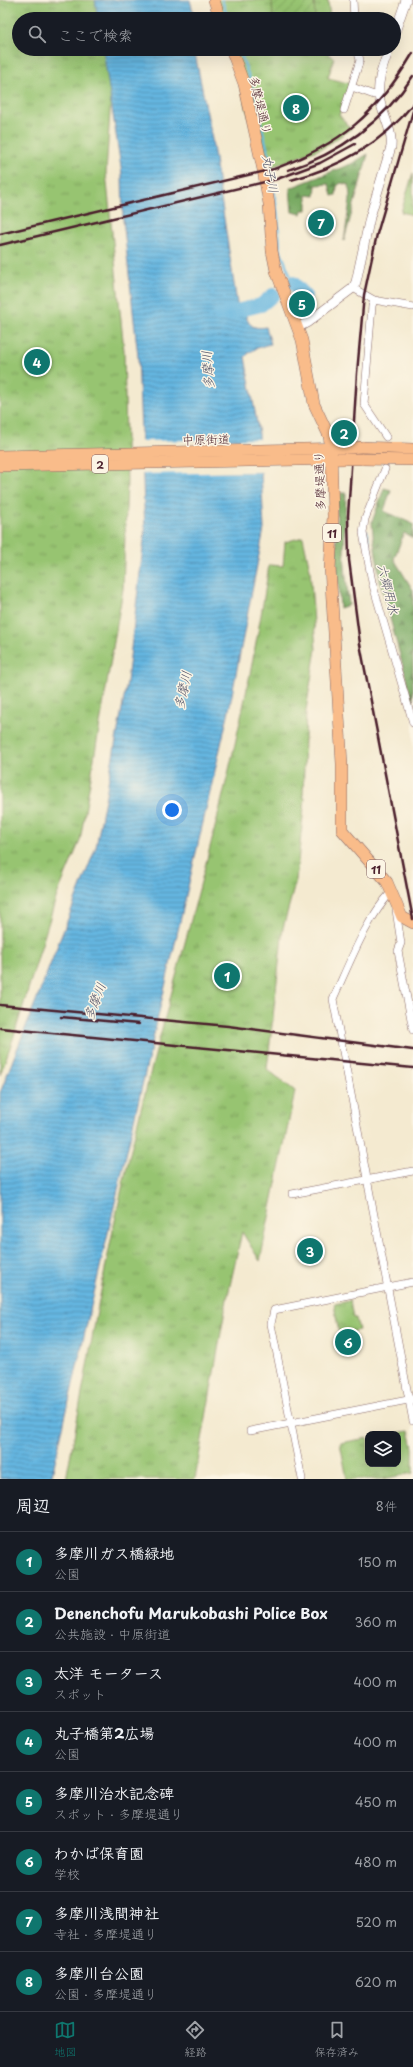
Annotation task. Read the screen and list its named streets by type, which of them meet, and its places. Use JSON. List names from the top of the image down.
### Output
{
  "streets": {
    "main road": [
      "多摩堤通り",
      "中原街道",
      "2",
      "11"
    ]
  },
  "crossings": [
    ["多摩堤通り", "中原街道"]
  ],
  "water": ["丸子川", "多摩川", "六郷用水"],
  "page": {
    "search": "ここで検索",
    "pins": [
      "8",
      "7",
      "5",
      "4",
      "2",
      "1",
      "3",
      "6"
    ],
    "heading": ["周辺", "8件"],
    "list": [
      {
        "mark": "1",
        "name": "多摩川ガス橋緑地",
        "note": "公園",
        "value": "150 m"
      },
      {
        "mark": "2",
        "name": "Denenchofu Marukobashi Police Box",
        "note": "公共施設 · 中原街道",
        "value": "360 m"
      },
      {
        "mark": "3",
        "name": "太洋 モータース",
        "note": "スポット",
        "value": "400 m"
      },
      {
        "mark": "4",
        "name": "丸子橋第2広場",
        "note": "公園",
        "value": "400 m"
      },
      {
        "mark": "5",
        "name": "多摩川治水記念碑",
        "note": "スポット · 多摩堤通り",
        "value": "450 m"
      },
      {
        "mark": "6",
        "name": "わかば保育園",
        "note": "学校",
        "value": "480 m"
      },
      {
        "mark": "7",
        "name": "多摩川浅間神社",
        "note": "寺社 · 多摩堤通り",
        "value": "520 m"
      },
      {
        "mark": "8",
        "name": "多摩川台公園",
        "note": "公園 · 多摩堤通り",
        "value": "620 m"
      }
    ],
    "nav": ["地図", "経路", "保存済み"]
  }
}
